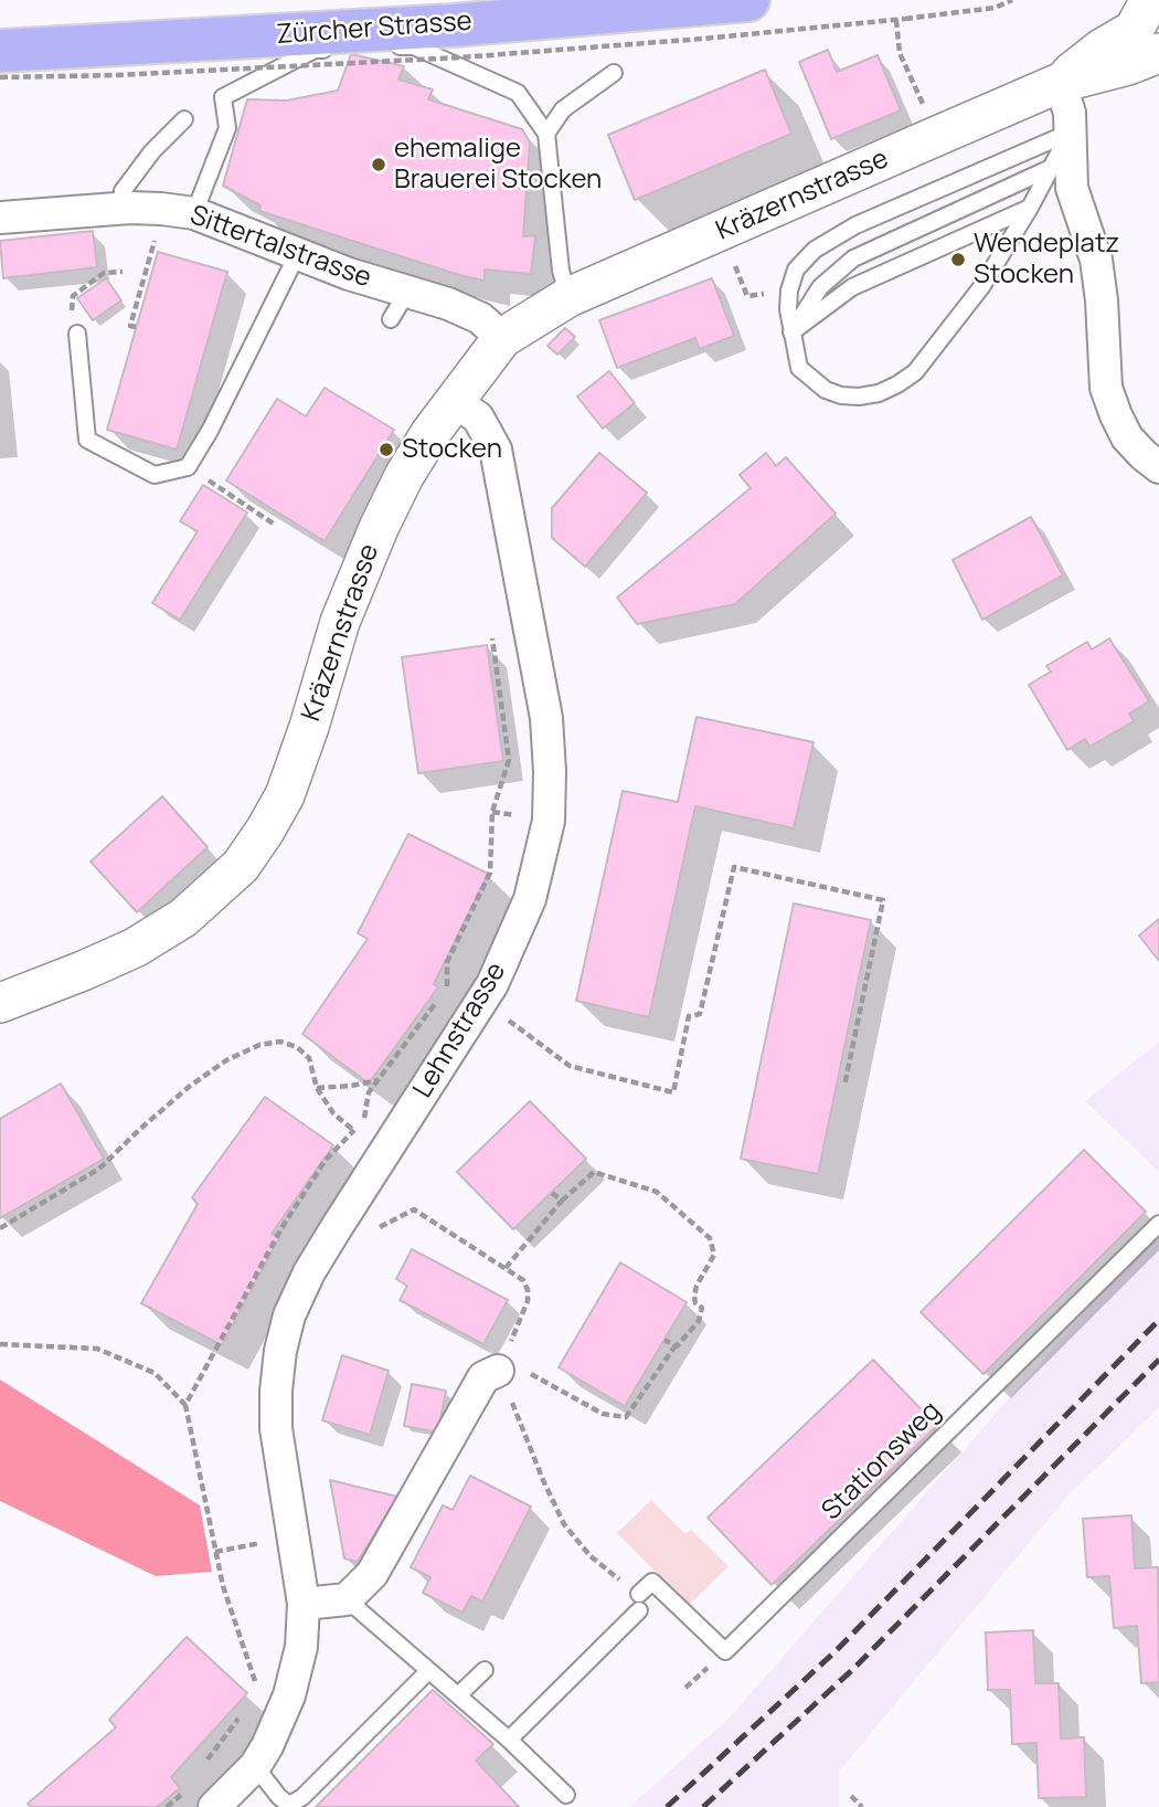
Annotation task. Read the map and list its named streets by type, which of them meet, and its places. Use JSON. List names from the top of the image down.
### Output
{
  "streets": {
    "main road": ["Zürcher Strasse"],
    "street": ["Kräzernstrasse", "Sittertalstrasse", "Lehnstrasse"],
    "lane": ["Stationsweg"]
  },
  "crossings": [
    ["Kräzernstrasse", "Sittertalstrasse"],
    ["Kräzernstrasse", "Lehnstrasse"]
  ],
  "places": ["ehemalige Brauerei Stocken", "Wendeplatz Stocken", "Stocken"]
}
